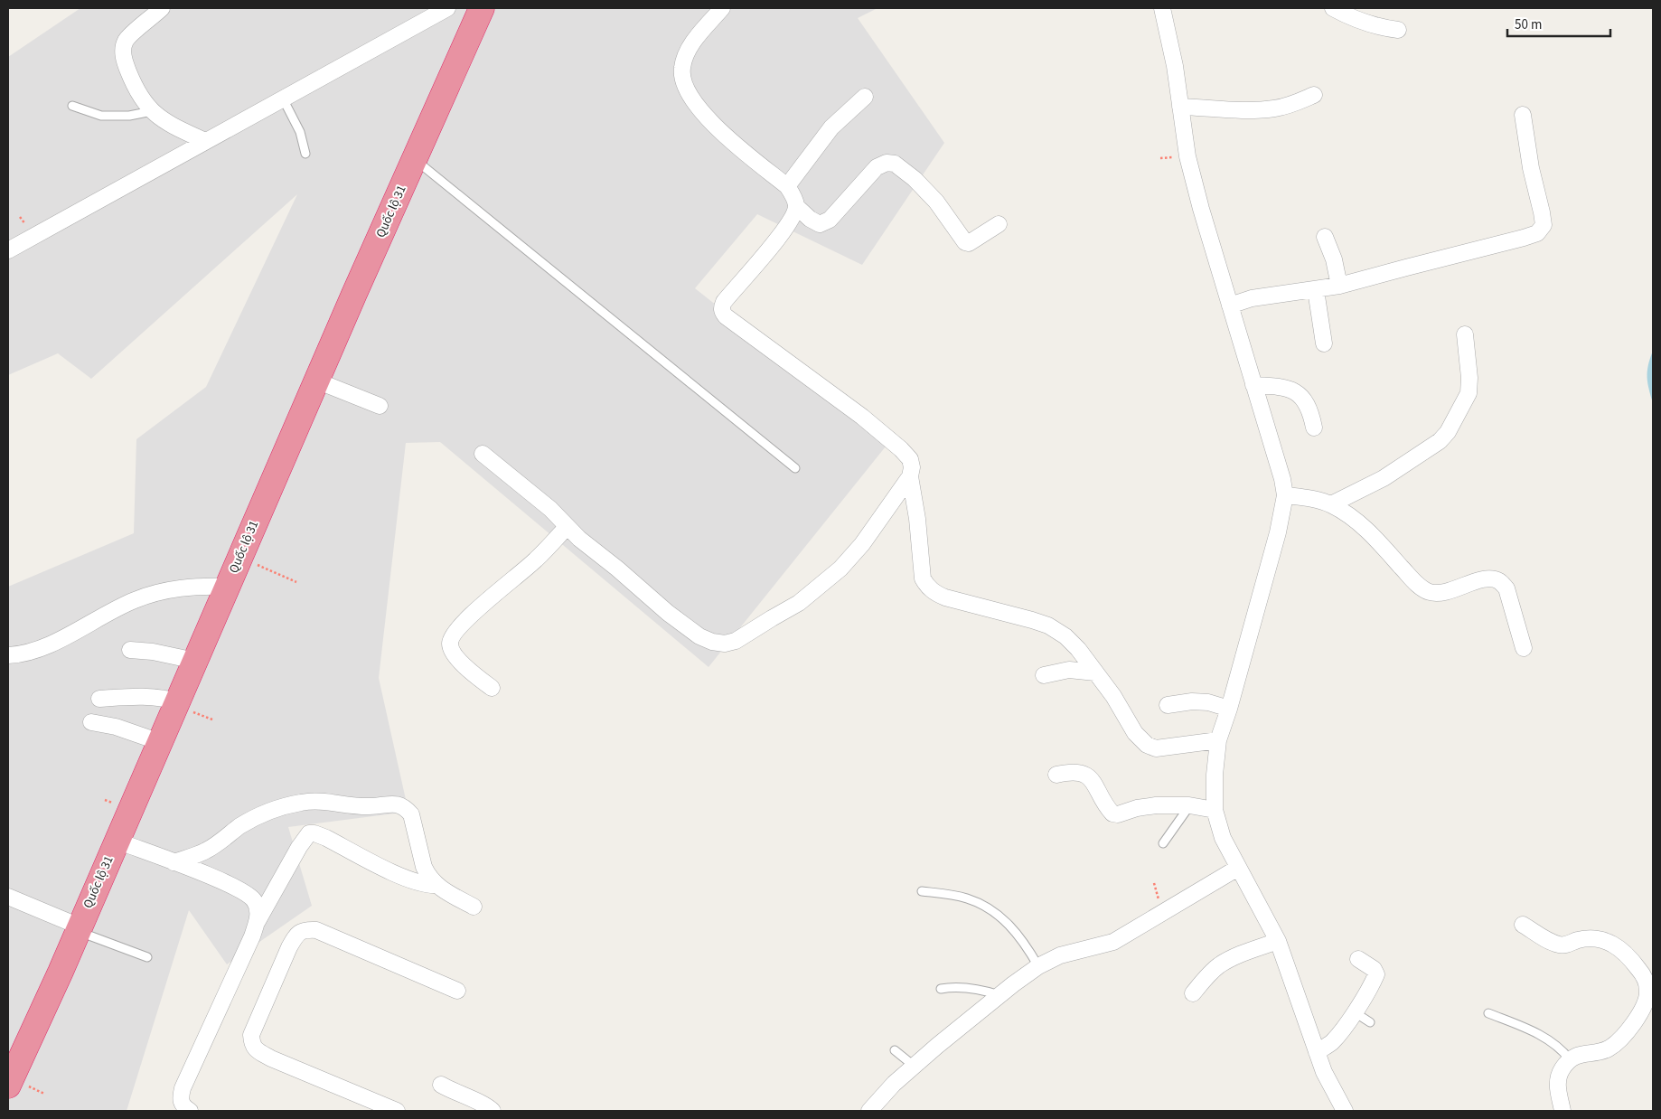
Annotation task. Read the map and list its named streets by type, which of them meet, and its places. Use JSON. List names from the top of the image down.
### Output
{
  "streets": {
    "highway": ["Quốc lộ 31"]
  },
  "scale_bar": "50 m"
}
